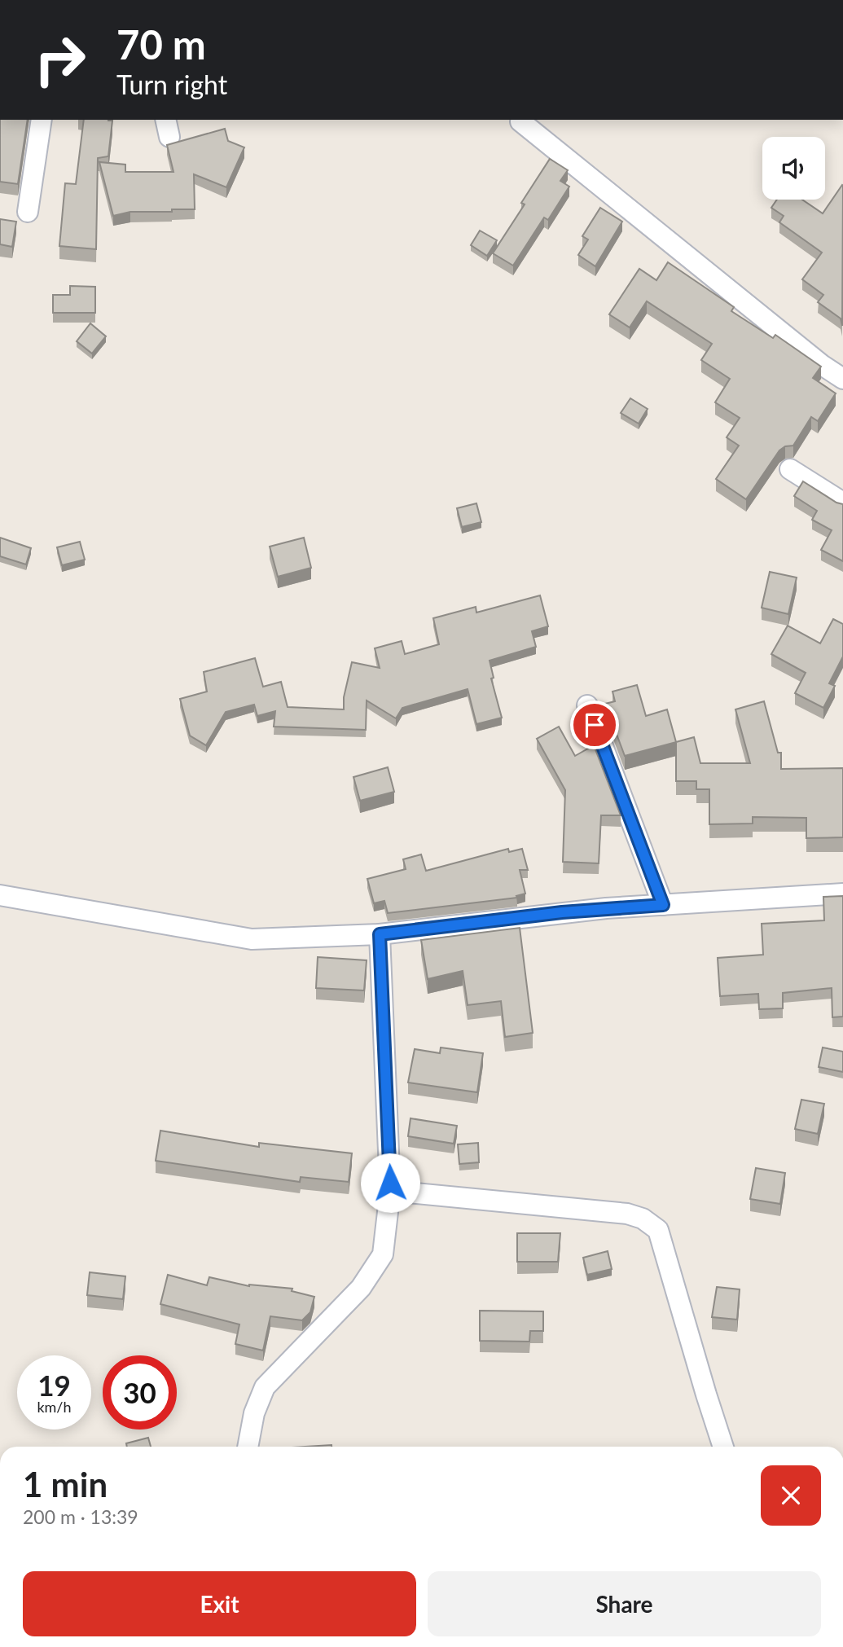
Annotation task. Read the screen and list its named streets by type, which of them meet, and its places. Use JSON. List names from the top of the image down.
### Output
{
  "page": {
    "turn": ["70 m", "Turn right"],
    "speed": "19 km/h",
    "limit": "30",
    "heading": ["1 min", "200 m · 13:39"],
    "buttons": ["Exit", "Share"]
  }
}
